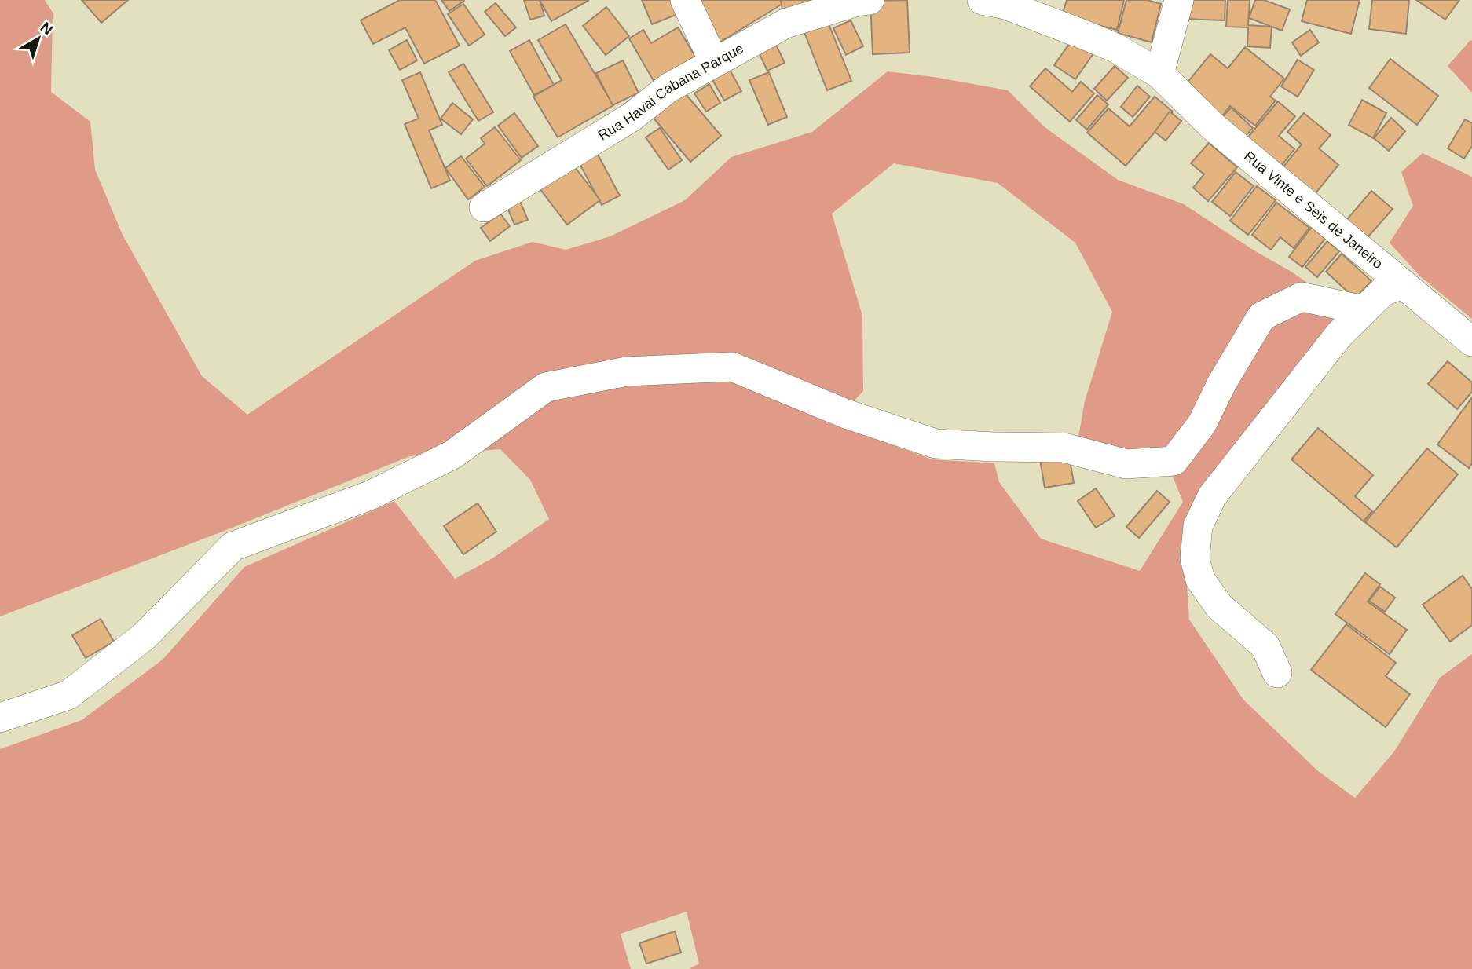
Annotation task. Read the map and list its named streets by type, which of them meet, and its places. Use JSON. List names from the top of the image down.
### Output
{
  "streets": {
    "street": ["Rua Havai Cabana Parque", "Rua Vinte e Seis de Janeiro"]
  },
  "north": "top right"
}
